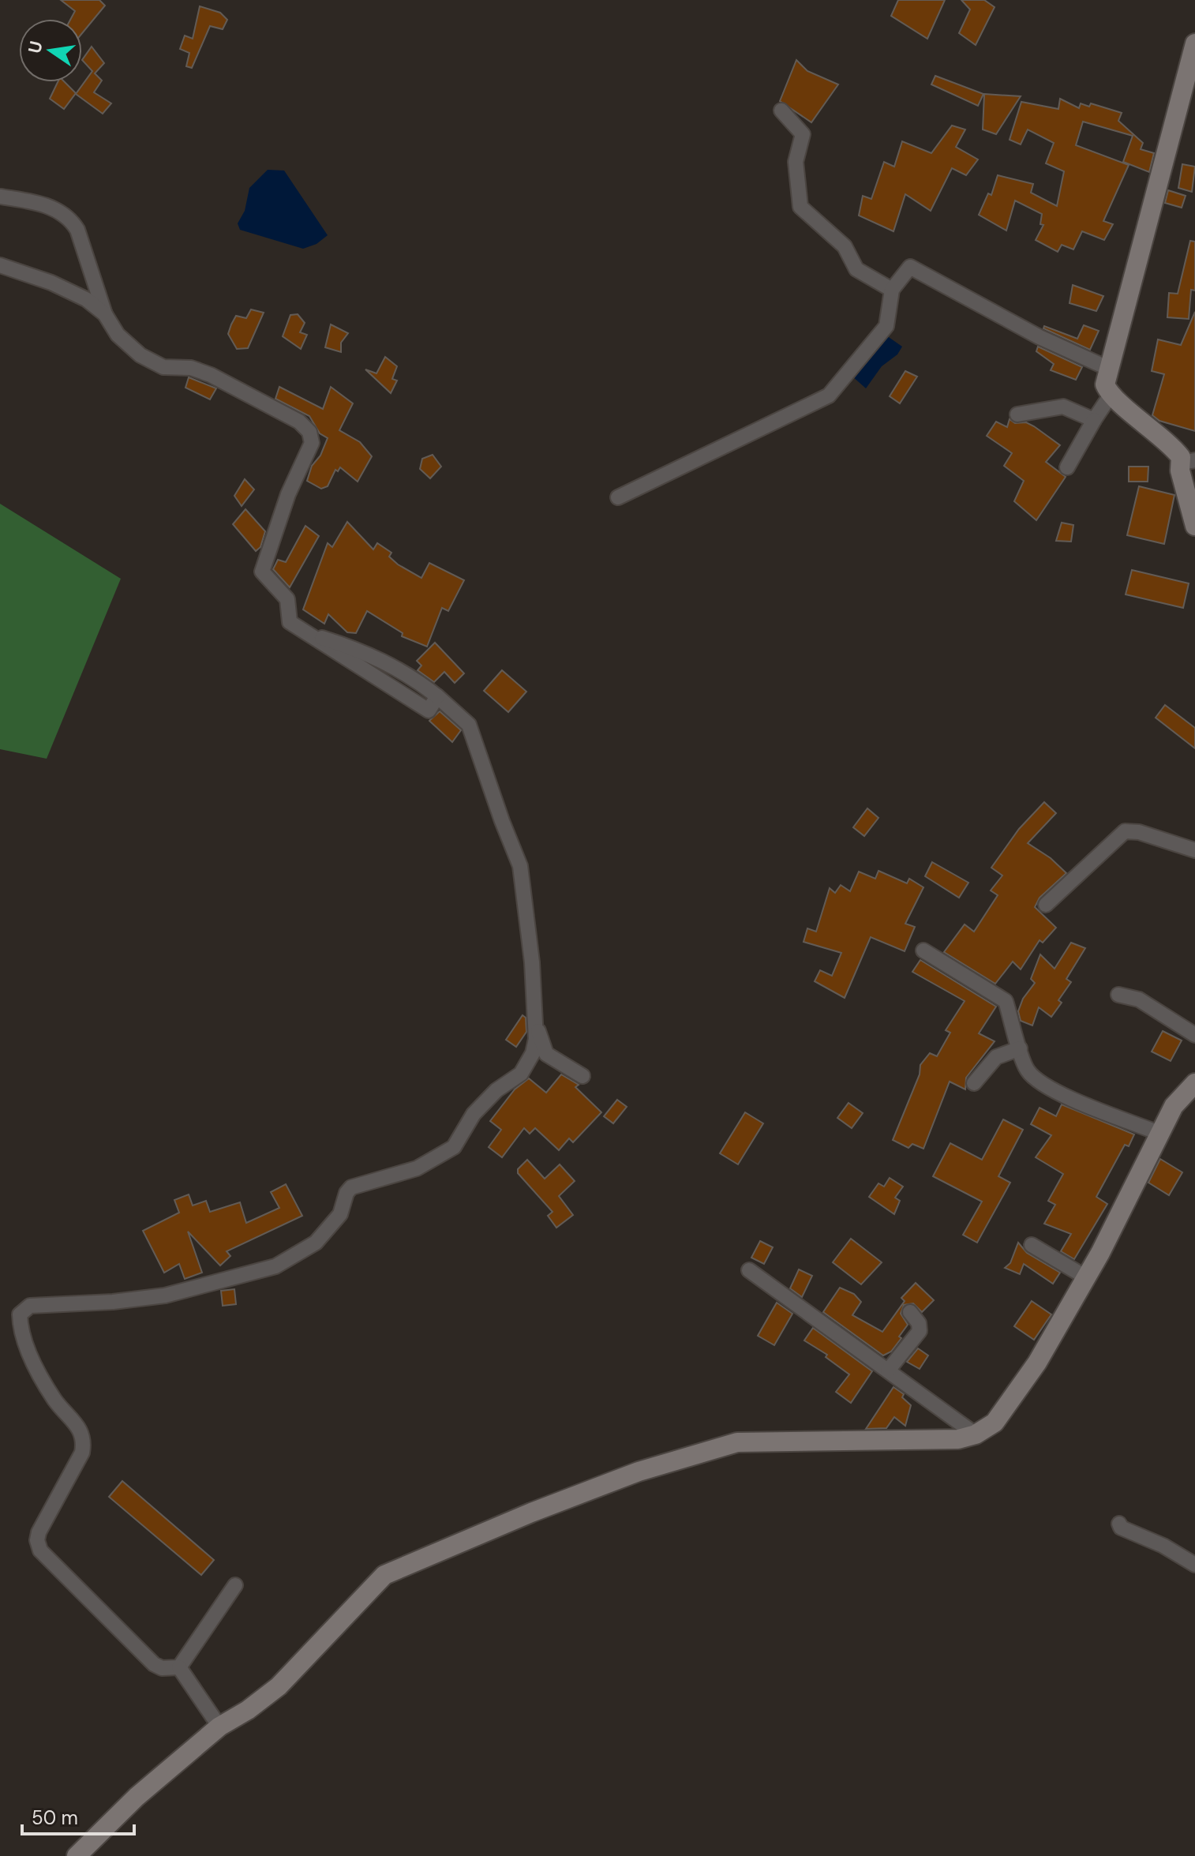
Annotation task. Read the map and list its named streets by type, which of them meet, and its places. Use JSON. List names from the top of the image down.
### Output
{
  "scale_bar": "50 m",
  "north": "left"
}
